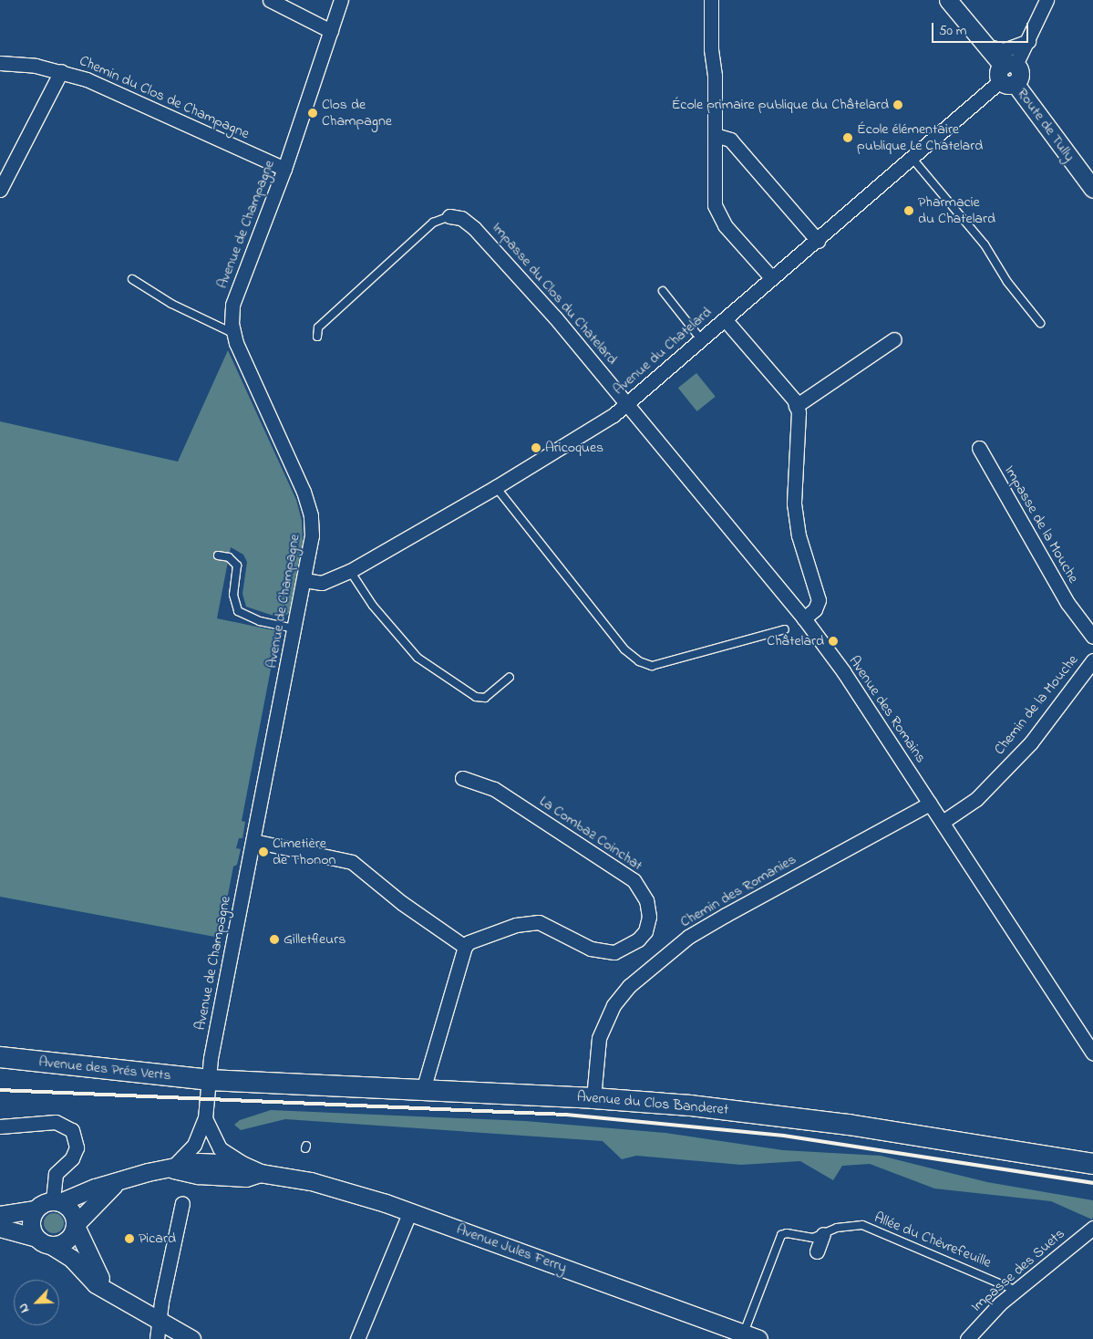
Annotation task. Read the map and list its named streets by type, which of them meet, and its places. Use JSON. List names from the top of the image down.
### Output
{
  "streets": {
    "main road": ["Avenue des Prés Verts", "Avenue du Clos Banderet"],
    "street": [
      "Chemin du Clos de Champagne",
      "Route de Tully",
      "Avenue de Champagne",
      "Impasse du Clos du Chatelard",
      "Avenue du Chatelard",
      "Impasse de la Mouche",
      "Chemin de la Mouche",
      "Avenue des Romains",
      "La Combaz Coinchat",
      "Chemin des Romanies",
      "Avenue Jules Ferry",
      "Impasse des Suets"
    ],
    "lane": ["Allée du Chèvrefeuille"]
  },
  "crossings": [
    ["Chemin du Clos de Champagne", "Avenue de Champagne"],
    ["Route de Tully", "Avenue du Chatelard"],
    ["Avenue de Champagne", "Avenue du Chatelard"],
    ["Avenue de Champagne", "Avenue des Prés Verts"],
    ["Avenue de Champagne", "Avenue du Clos Banderet"],
    ["Avenue de Champagne", "Avenue Jules Ferry"],
    ["Impasse du Clos du Chatelard", "Avenue du Chatelard"],
    ["Impasse du Clos du Chatelard", "Avenue des Romains"],
    ["Avenue du Chatelard", "Avenue des Romains"],
    ["Chemin de la Mouche", "Avenue des Romains"],
    ["Avenue des Romains", "Chemin des Romanies"],
    ["Chemin des Romanies", "Avenue du Clos Banderet"],
    ["Avenue des Prés Verts", "Avenue du Clos Banderet"],
    ["Allée du Chèvrefeuille", "Avenue Jules Ferry"],
    ["Allée du Chèvrefeuille", "Impasse des Suets"]
  ],
  "places": [
    "École primaire publique du Châtelard",
    "Clos de Champagne",
    "École élémentaire publique Le Chatelard",
    "Pharmacie du Chatelard",
    "Aricoques",
    "Châtelard",
    "Cimetière de Thonon",
    "Gilletfleurs",
    "Picard"
  ],
  "scale_bar": "50 m",
  "north": "bottom left"
}
